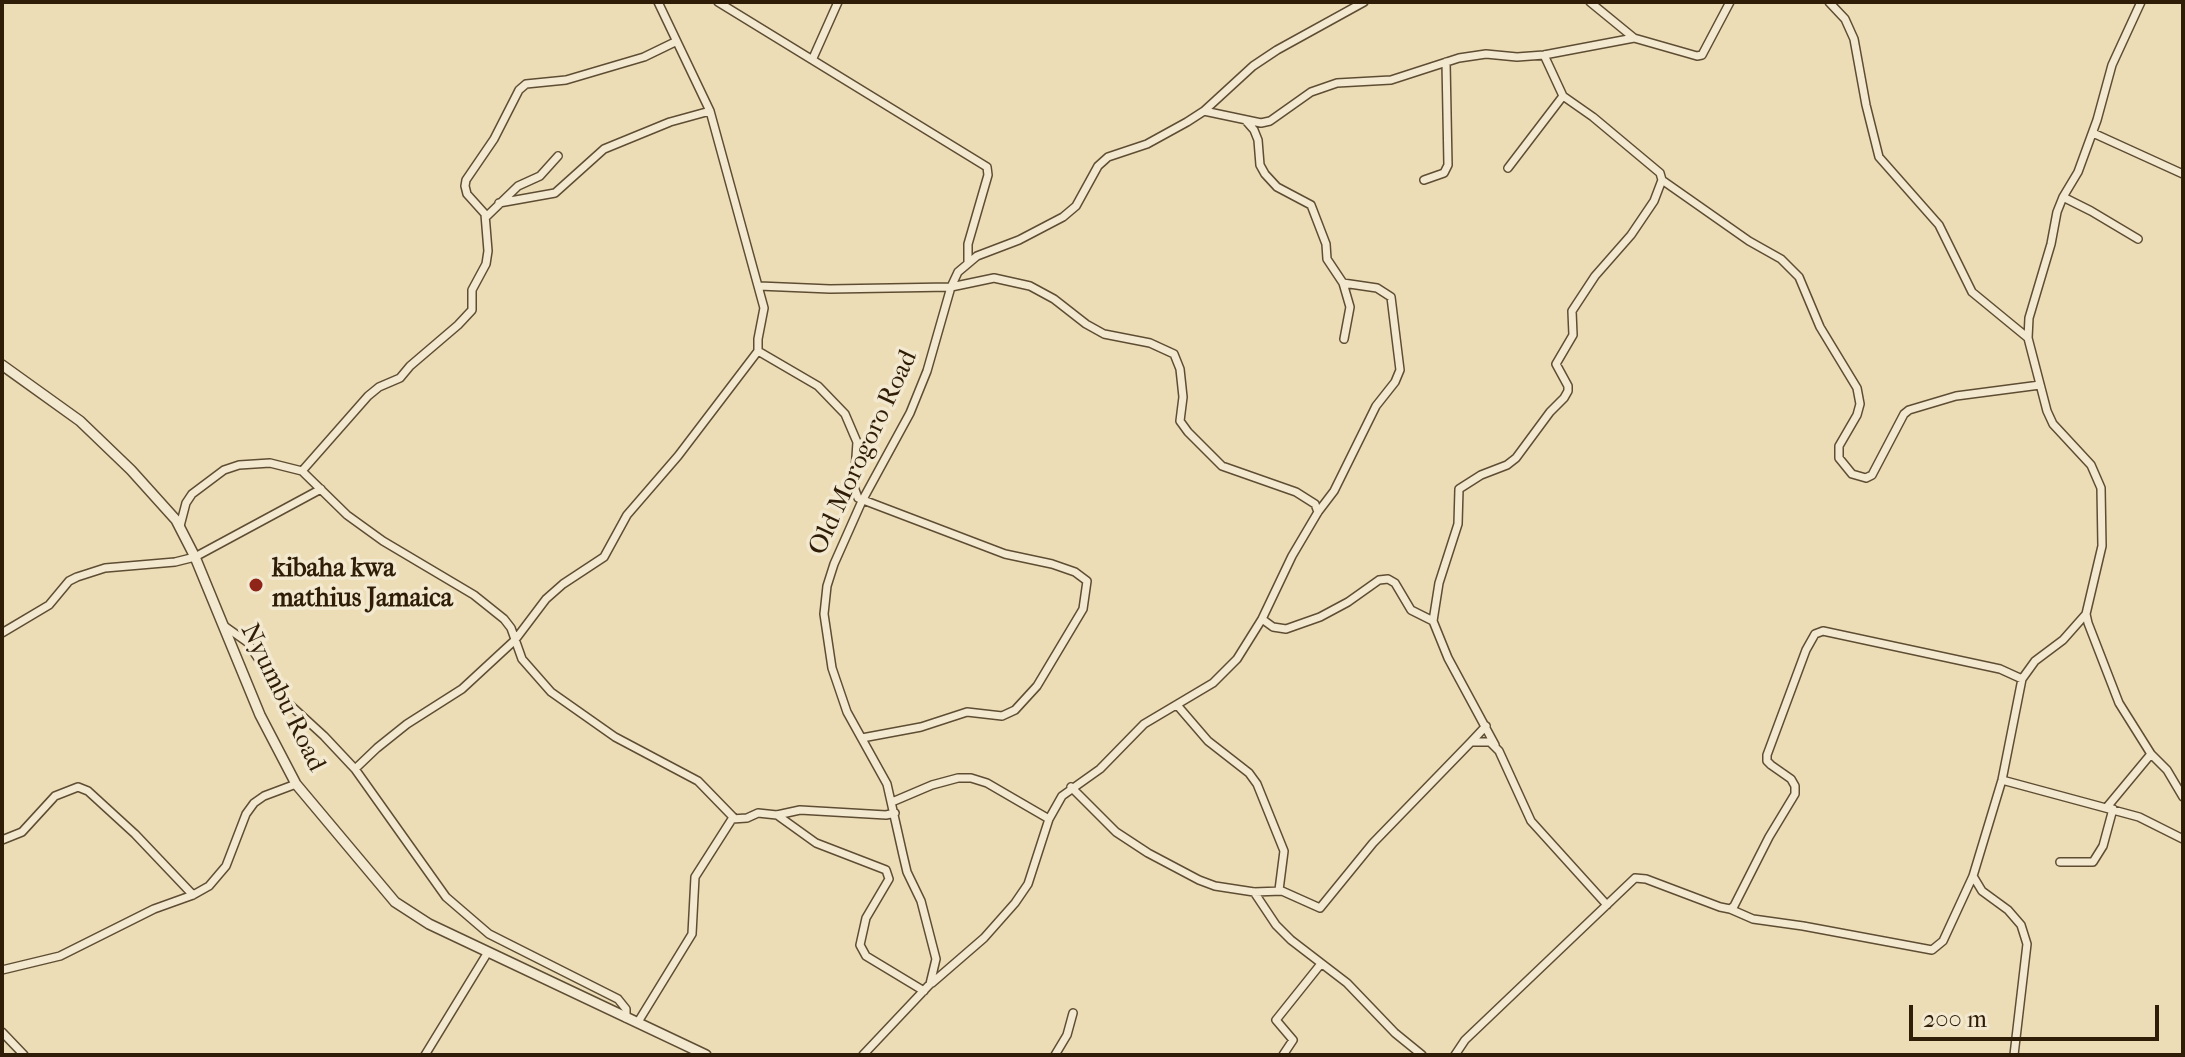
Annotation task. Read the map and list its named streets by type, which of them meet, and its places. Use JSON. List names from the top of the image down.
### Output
{
  "streets": {
    "street": ["Old Morogoro Road", "Nyumbu Road"]
  },
  "places": ["kibaha kwa mathius Jamaica"],
  "scale_bar": "200 m"
}
